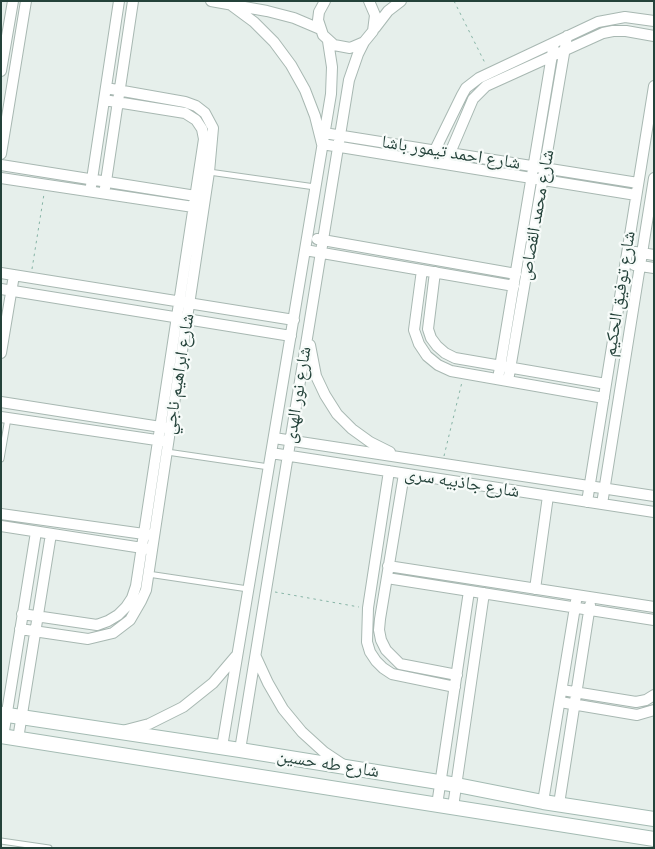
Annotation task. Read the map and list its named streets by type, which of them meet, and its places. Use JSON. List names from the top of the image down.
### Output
{
  "streets": {
    "street": [
      "شارع احمد تيمور باشا",
      "شارع محمد القصاص",
      "شارع توفيق الحكيم",
      "شارع ابراهيم ناجي",
      "شارع نور الهدى",
      "شارع جاذبيه سرى",
      "شارع طه حسين"
    ]
  },
  "crossings": [
    ["شارع احمد تيمور باشا", "شارع محمد القصاص"],
    ["شارع احمد تيمور باشا", "شارع توفيق الحكيم"],
    ["شارع احمد تيمور باشا", "شارع نور الهدى"],
    ["شارع توفيق الحكيم", "شارع جاذبيه سرى"],
    ["شارع نور الهدى", "شارع جاذبيه سرى"],
    ["شارع نور الهدى", "شارع طه حسين"]
  ]
}
